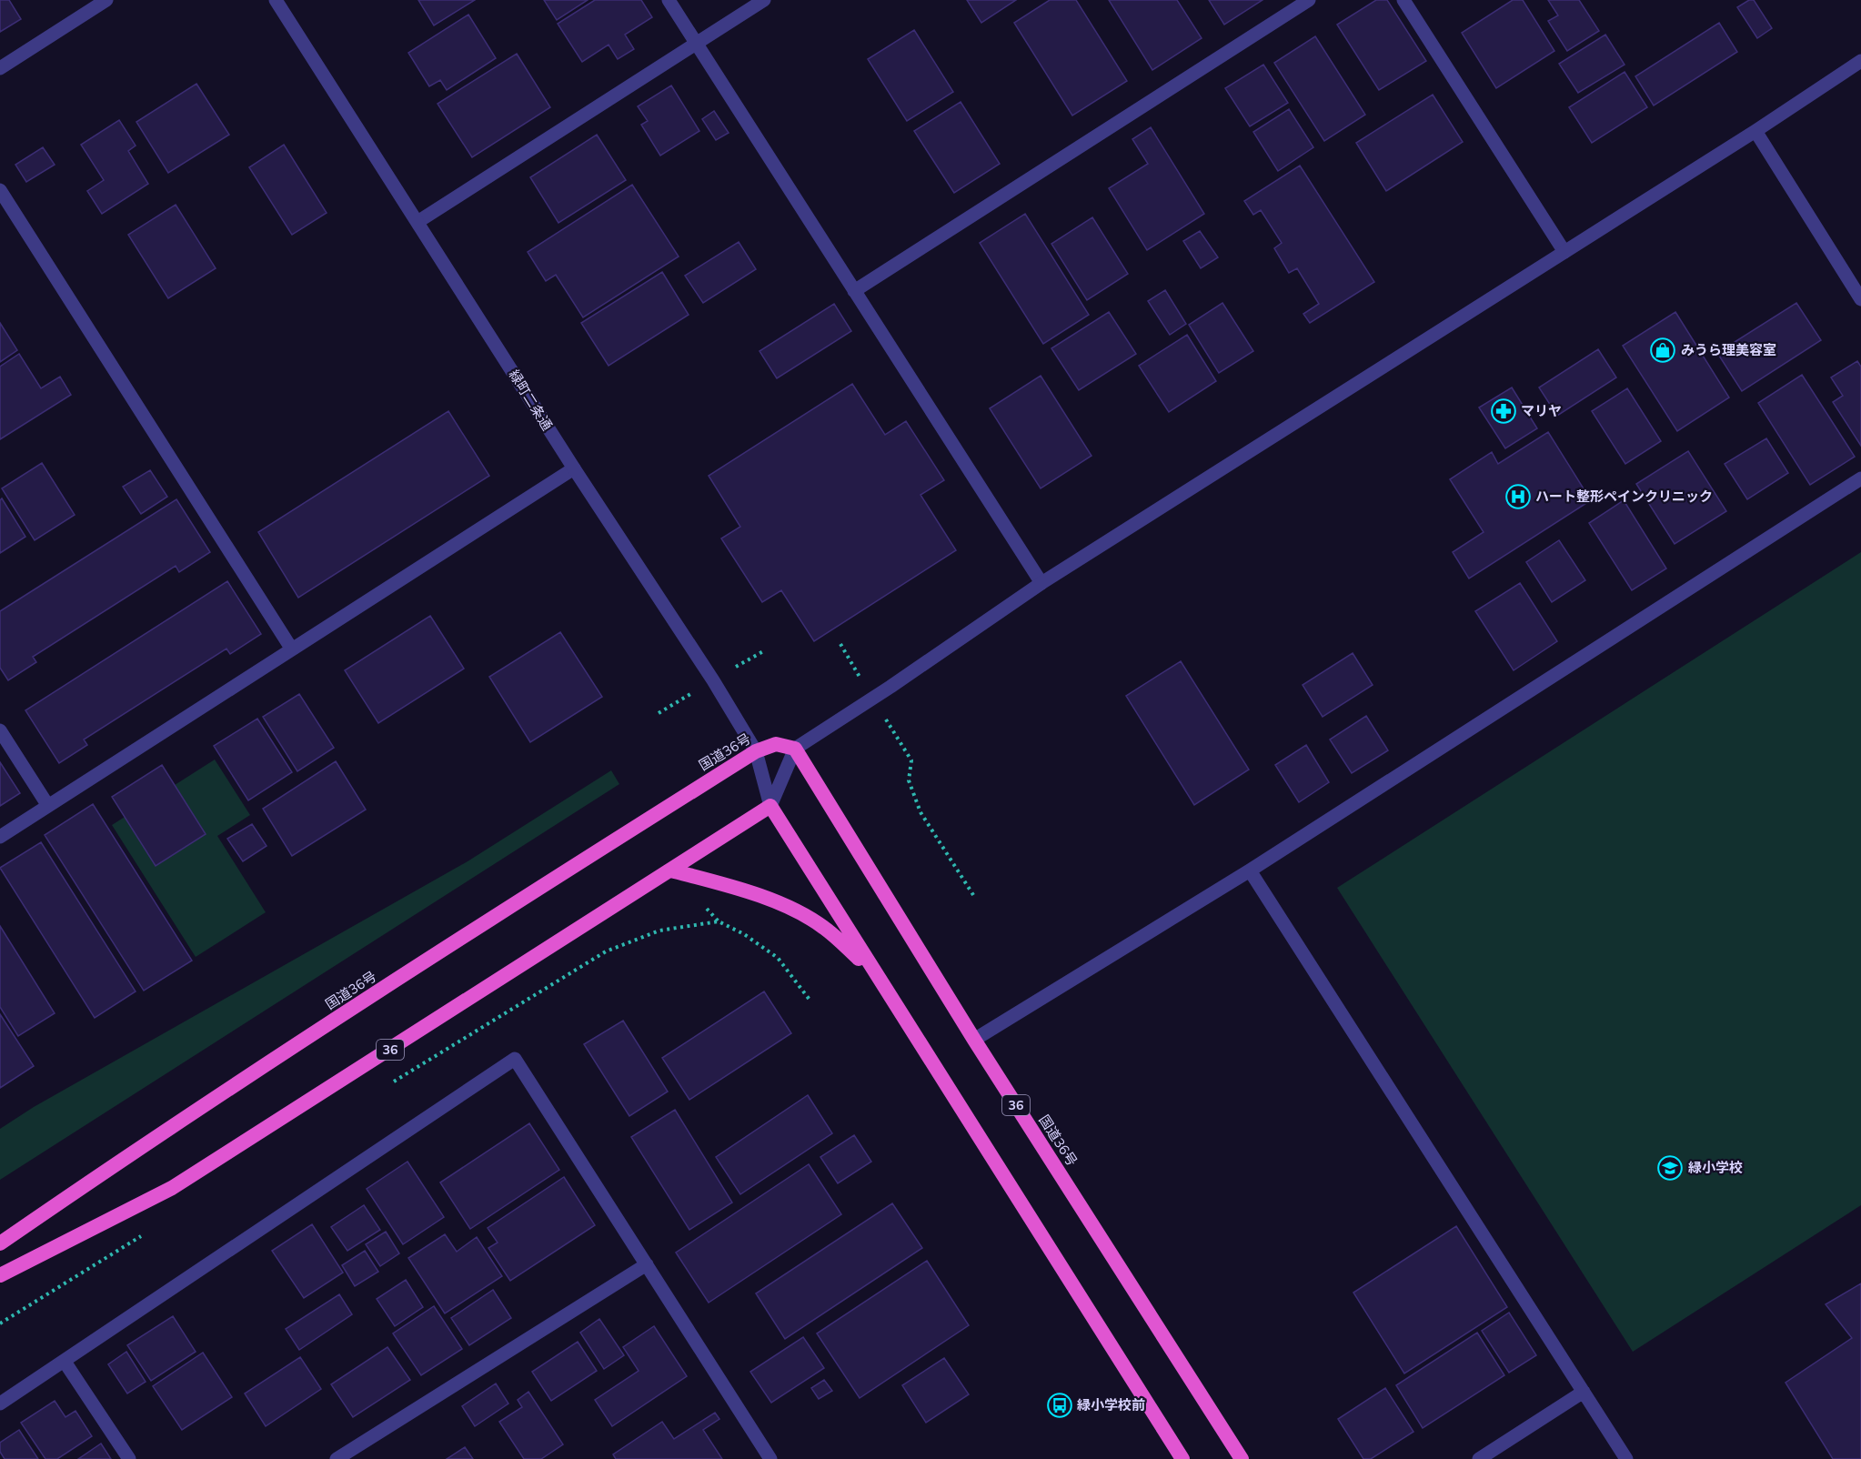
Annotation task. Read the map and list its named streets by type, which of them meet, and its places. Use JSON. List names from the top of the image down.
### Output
{
  "streets": {
    "highway": ["国道36号", "36"],
    "street": ["緑町二条通"]
  },
  "crossings": [
    ["緑町二条通", "国道36号"],
    ["緑町二条通", "36"]
  ],
  "places": {
    "shop": ["みうら理美容室"],
    "pharmacy": ["マリヤ"],
    "hospital": ["ハート整形ペインクリニック"],
    "school or university": ["緑小学校"],
    "bus stop": ["緑小学校前"]
  }
}
